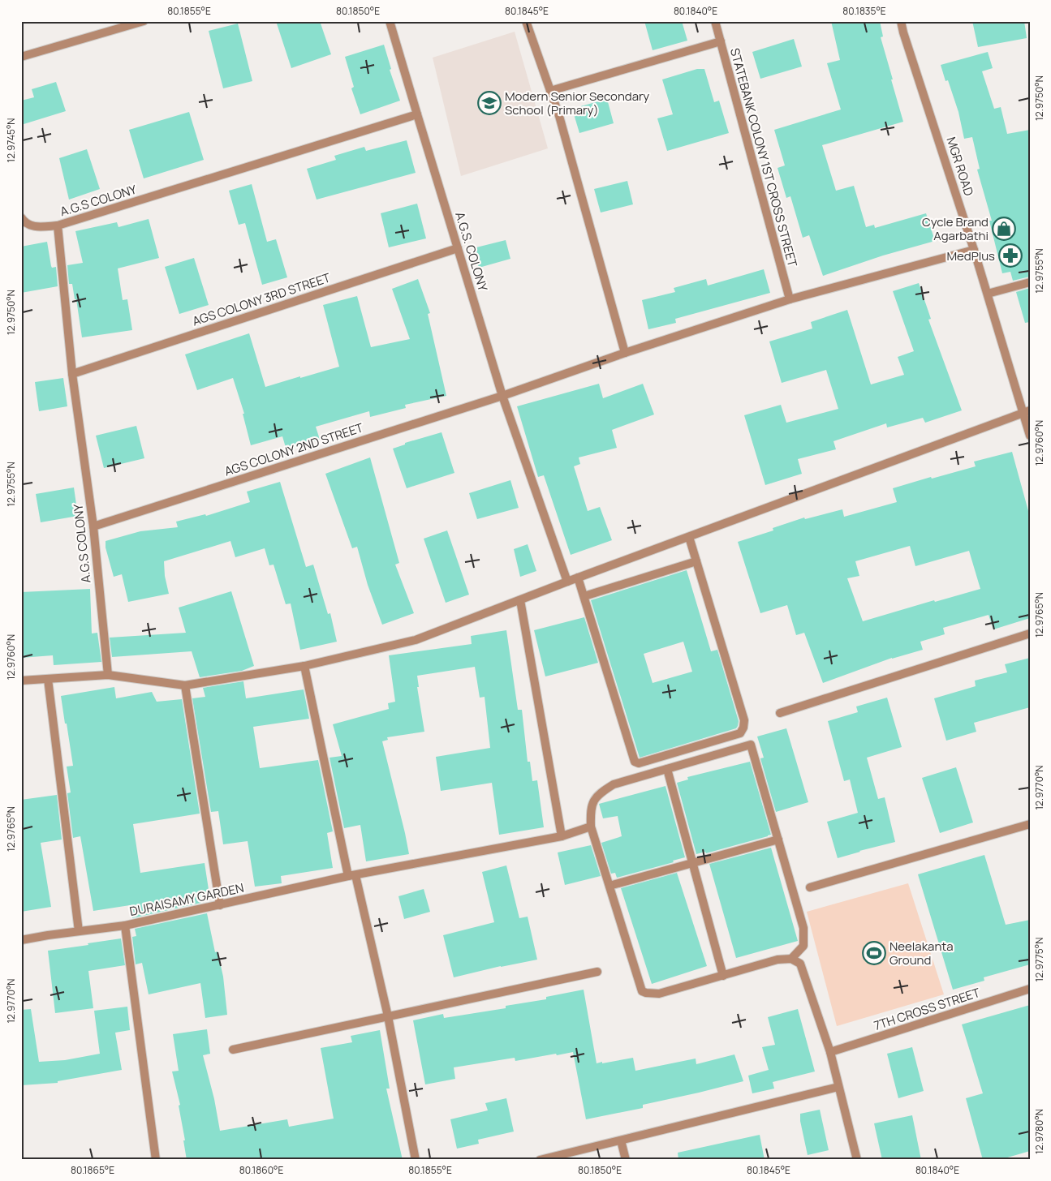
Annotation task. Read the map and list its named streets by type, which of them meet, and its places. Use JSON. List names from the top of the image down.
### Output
{
  "streets": {
    "street": [
      "STATEBANK COLONY 1ST CROSS STREET",
      "MGR ROAD",
      "A.G.S COLONY",
      "A.G.S. COLONY",
      "AGS COLONY 3RD STREET",
      "AGS COLONY 2ND STREET",
      "DURAISAMY GARDEN",
      "7TH CROSS STREET"
    ]
  },
  "crossings": [
    ["STATEBANK COLONY 1ST CROSS STREET", "AGS COLONY 2ND STREET"],
    ["MGR ROAD", "AGS COLONY 2ND STREET"],
    ["A.G.S COLONY", "A.G.S. COLONY"],
    ["A.G.S COLONY", "AGS COLONY 3RD STREET"],
    ["A.G.S COLONY", "AGS COLONY 2ND STREET"],
    ["A.G.S. COLONY", "AGS COLONY 3RD STREET"],
    ["A.G.S. COLONY", "AGS COLONY 2ND STREET"]
  ],
  "places": {
    "school or university": ["Modern Senior Secondary School (Primary)"],
    "shop": ["Cycle Brand Agarbathi"],
    "pharmacy": ["MedPlus"],
    "sports": ["Neelakanta Ground"]
  },
  "coordinates": [
    "80.1855°E",
    "80.1850°E",
    "80.1845°E",
    "80.1840°E",
    "80.1835°E",
    "12.9750°N",
    "12.9745°N",
    "12.9755°N",
    "12.9760°N",
    "12.9765°N",
    "12.9770°N",
    "12.9775°N",
    "12.9780°N",
    "80.1865°E",
    "80.1860°E"
  ]
}
